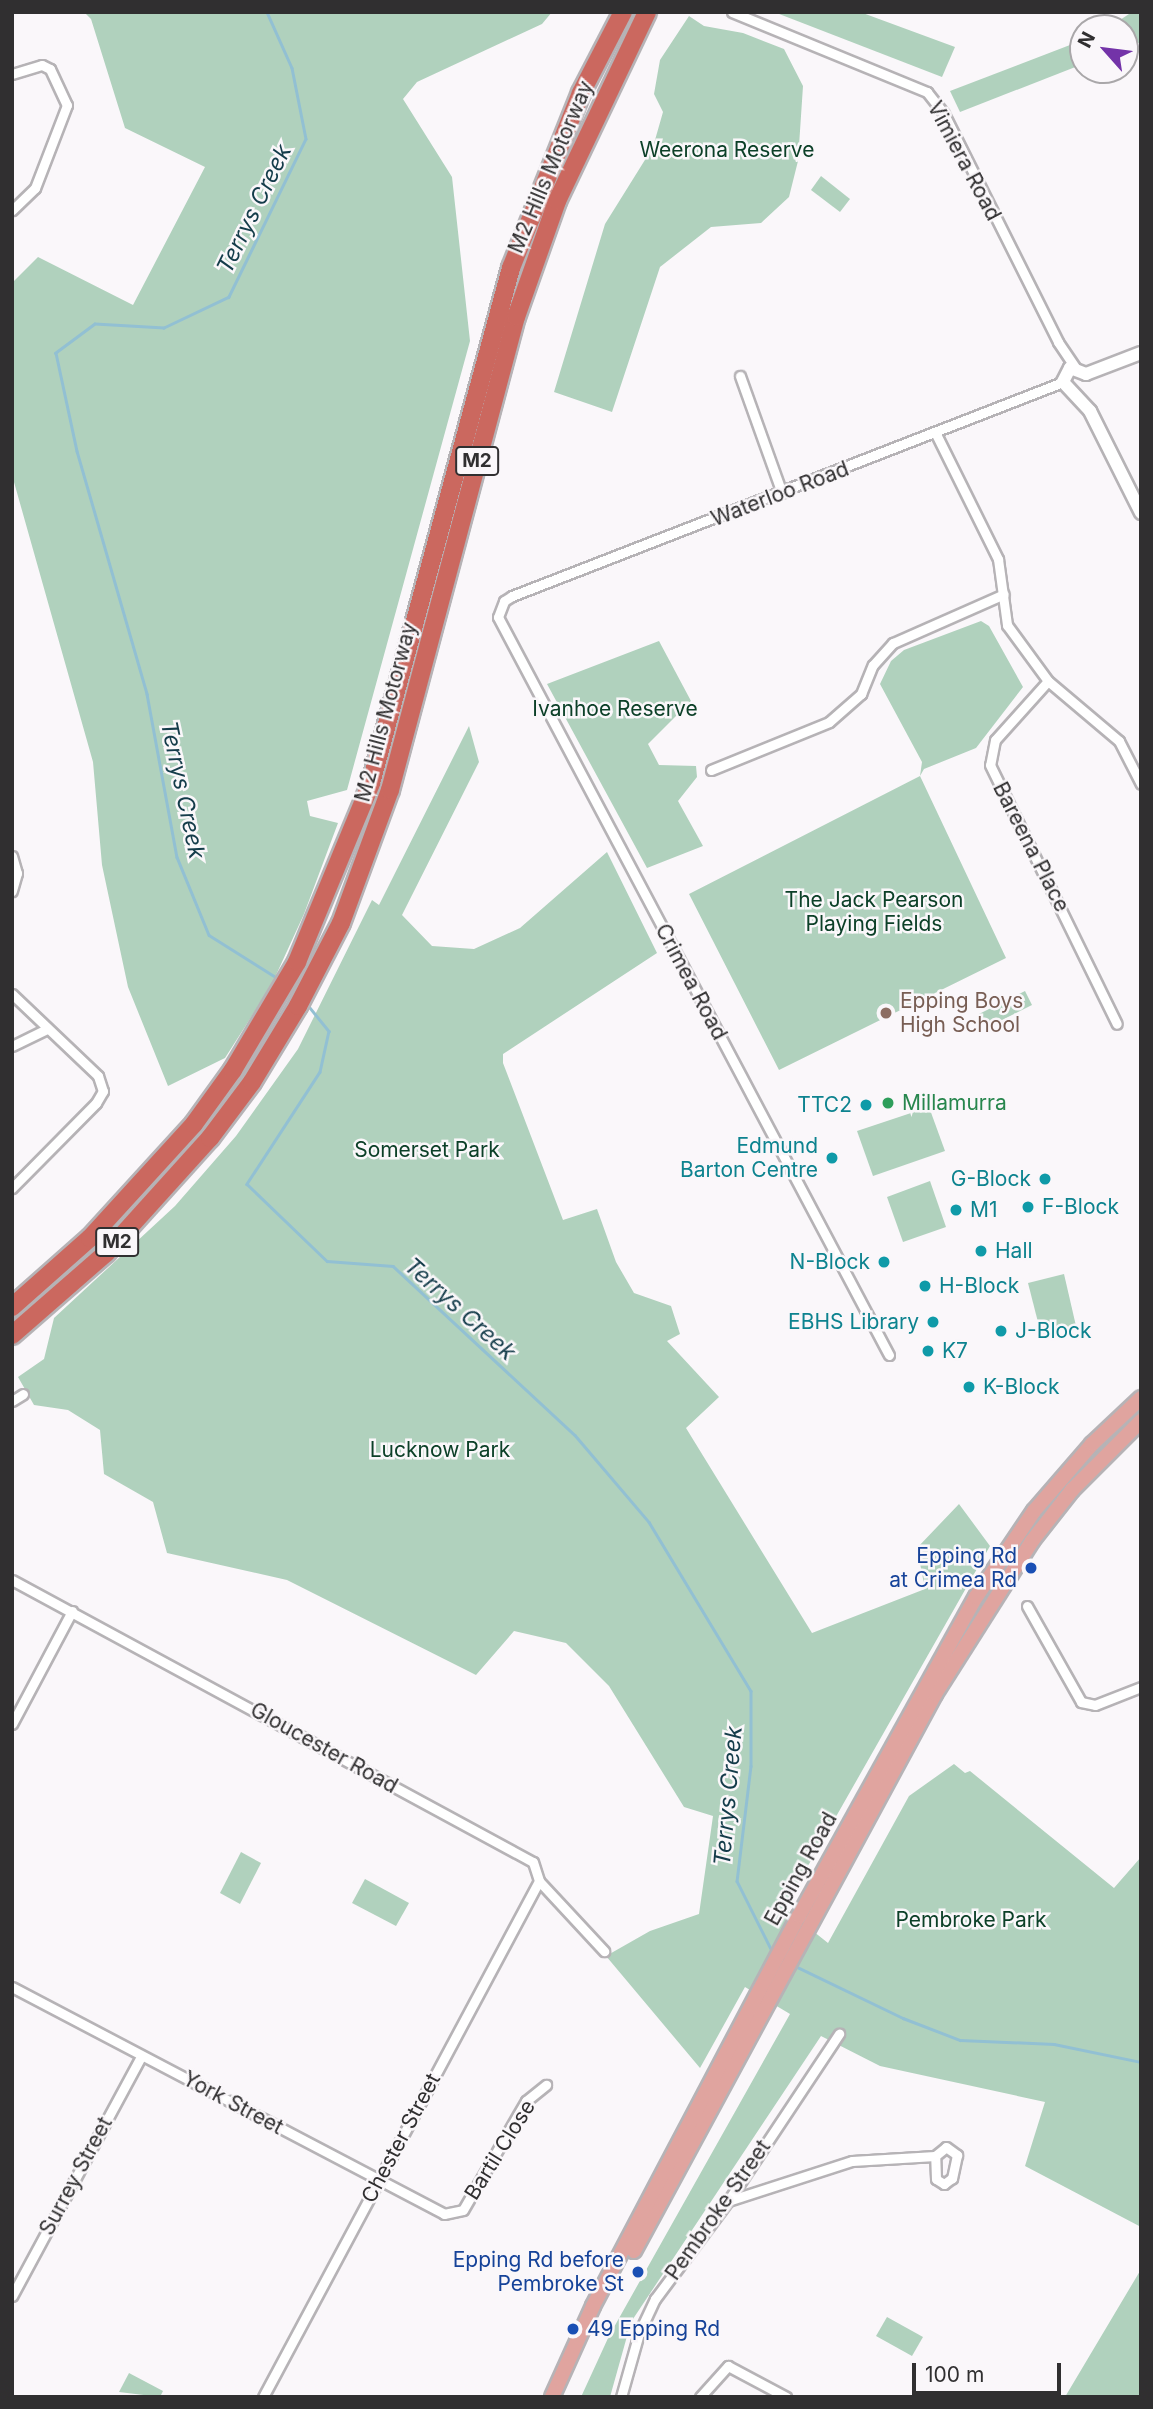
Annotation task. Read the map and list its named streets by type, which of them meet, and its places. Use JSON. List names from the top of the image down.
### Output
{
  "streets": {
    "highway": ["M2 Hills Motorway", "M2"],
    "main road": ["Epping Road"],
    "street": [
      "Vimiera Road",
      "Waterloo Road",
      "Bareena Place",
      "Crimea Road",
      "Gloucester Road",
      "York Street",
      "Chester Street",
      "Bartil Close",
      "Surrey Street",
      "Pembroke Street"
    ]
  },
  "crossings": [
    ["Vimiera Road", "Waterloo Road"],
    ["Waterloo Road", "Crimea Road"],
    ["Gloucester Road", "Chester Street"],
    ["York Street", "Chester Street"],
    ["York Street", "Bartil Close"],
    ["York Street", "Surrey Street"]
  ],
  "water": ["Terrys Creek"],
  "parks": [
    "Weerona Reserve",
    "Ivanhoe Reserve",
    "The Jack Pearson Playing Fields",
    "Somerset Park",
    "Lucknow Park",
    "Pembroke Park"
  ],
  "places": [
    "Epping Boys High School",
    "Millamurra",
    "TTC2",
    "Edmund Barton Centre",
    "G-Block",
    "F-Block",
    "M1",
    "Hall",
    "N-Block",
    "H-Block",
    "EBHS Library",
    "J-Block",
    "K7",
    "K-Block",
    "Epping Rd at Crimea Rd",
    "Epping Rd before Pembroke St",
    "49 Epping Rd"
  ],
  "scale_bar": "100 m",
  "north": "top left"
}
